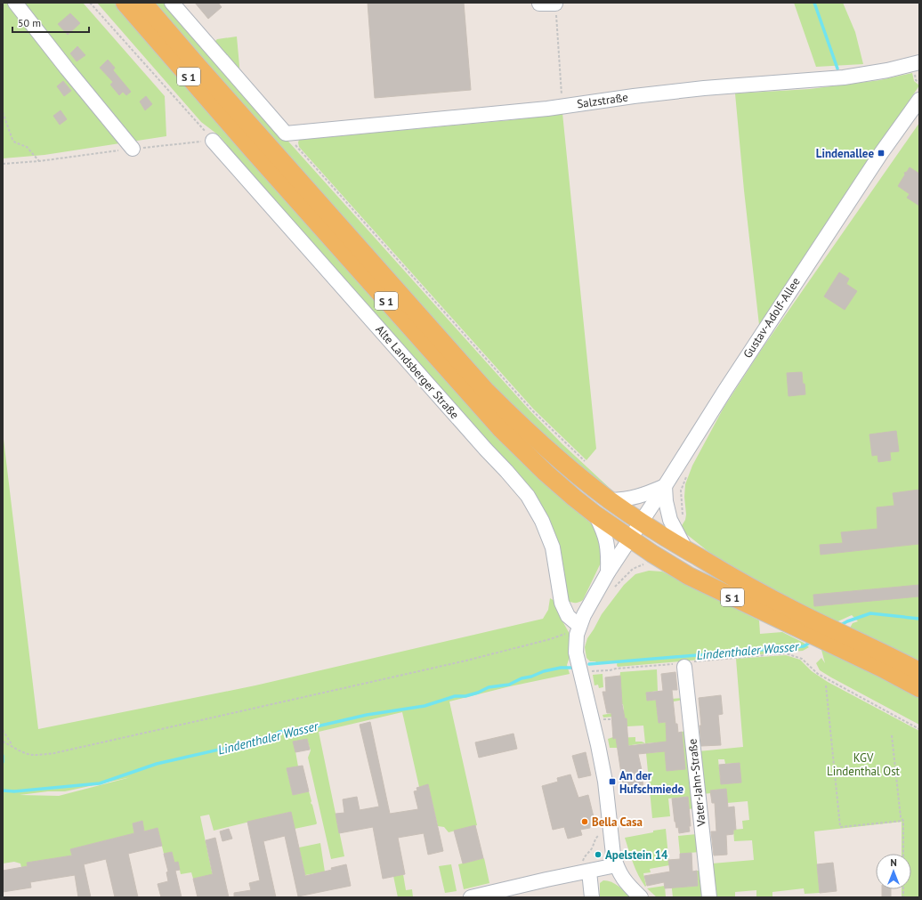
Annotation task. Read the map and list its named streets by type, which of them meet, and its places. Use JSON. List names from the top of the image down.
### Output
{
  "streets": {
    "main road": ["S 1"],
    "street": [
      "Salzstraße",
      "Gustav-Adolf-Allee",
      "Alte Landsberger Straße",
      "Vater-Jahn-Straße"
    ]
  },
  "crossings": [
    ["S 1", "Gustav-Adolf-Allee"]
  ],
  "water": ["Lindenthaler Wasser"],
  "parks": ["KGV Lindenthal Ost"],
  "places": {
    "transit": ["Lindenallee", "An der Hufschmiede"],
    "other": ["Bella Casa", "Apelstein 14"]
  },
  "scale_bar": "50 m",
  "north": "top"
}
